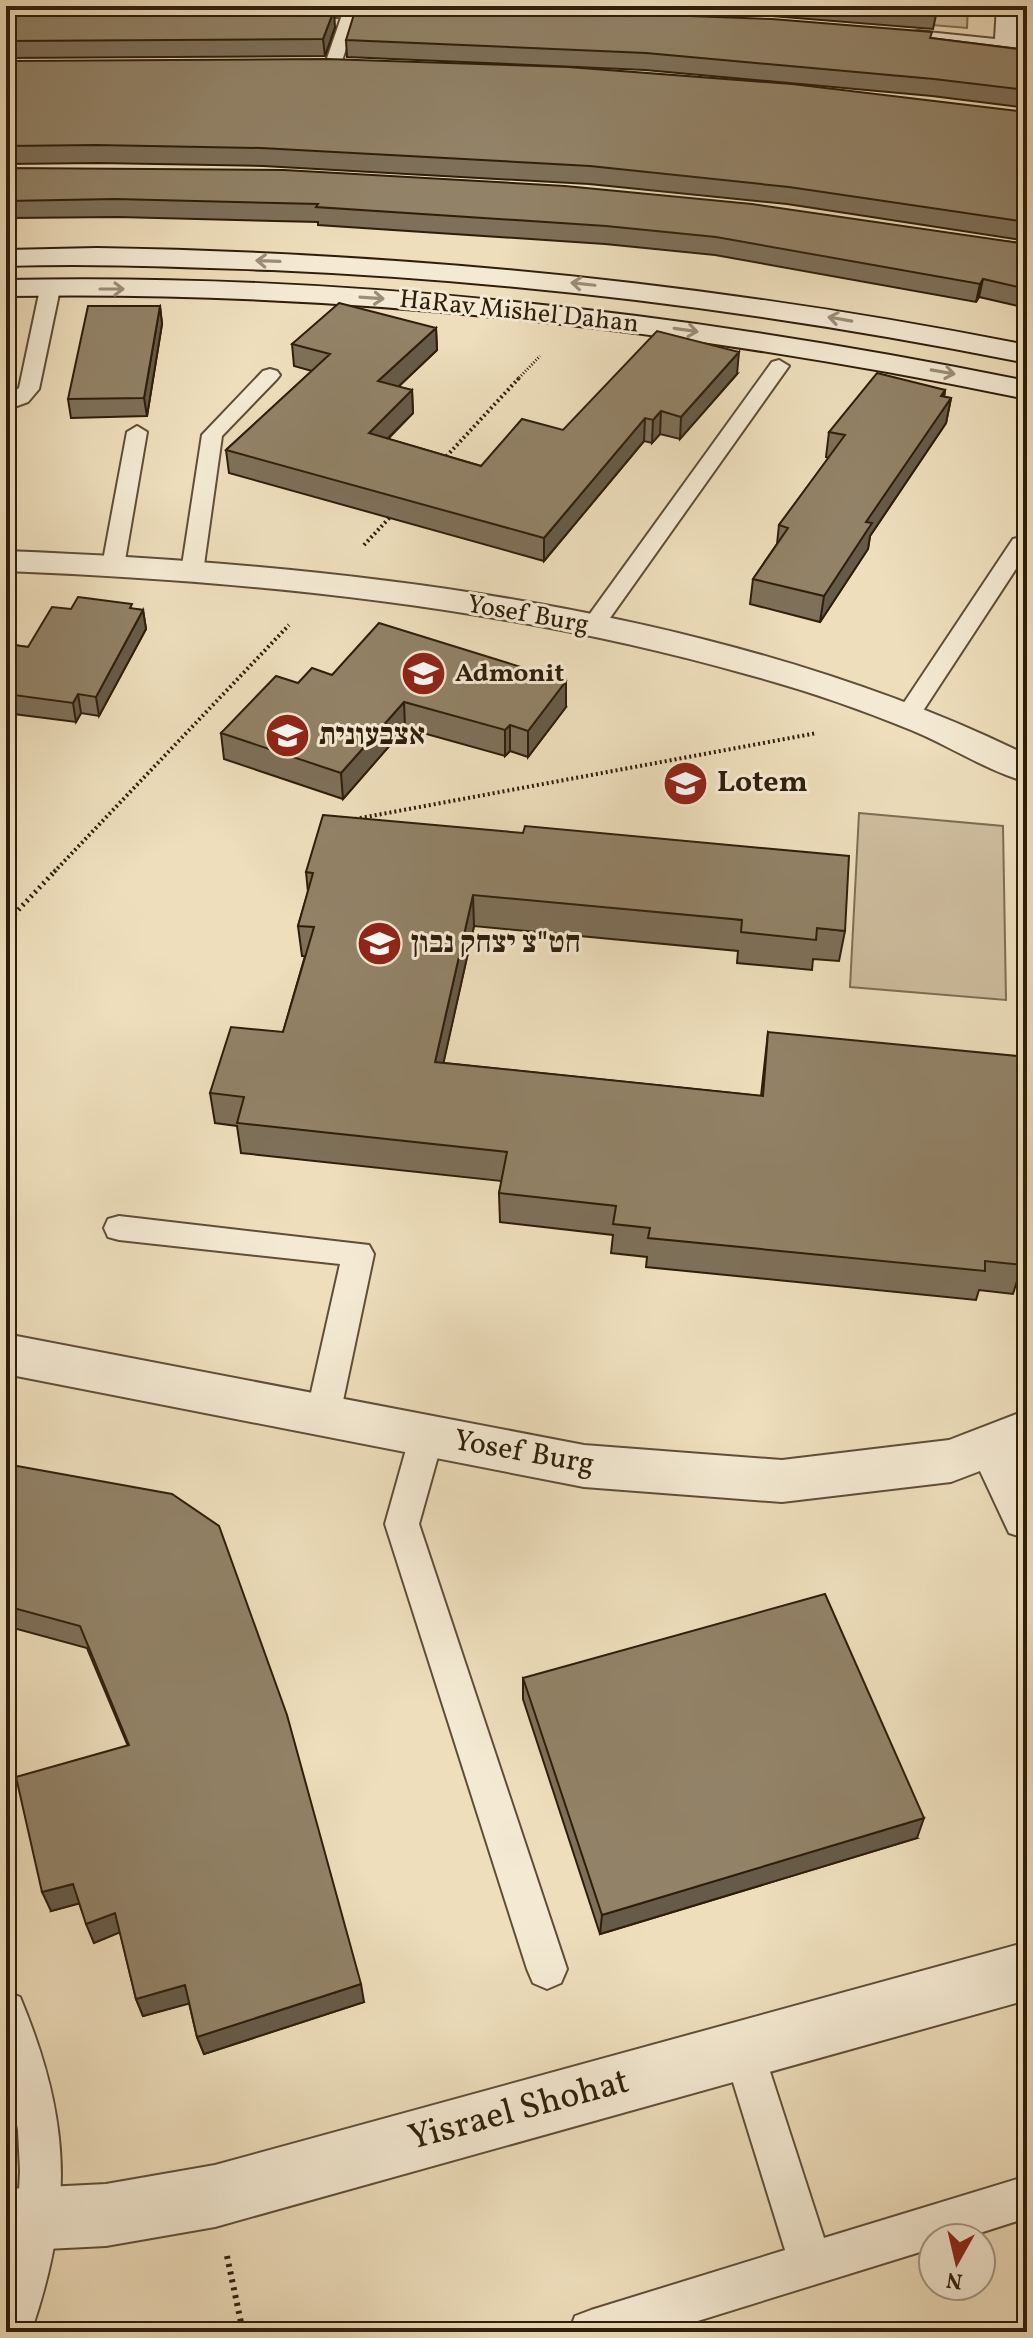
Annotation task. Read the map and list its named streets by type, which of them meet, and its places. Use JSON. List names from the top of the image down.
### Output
{
  "streets": {
    "street": ["HaRav Mishel Dahan", "Yosef Burg", "Yisrael Shohat"]
  },
  "places": {
    "school or university": [
      "Admonit",
      "אצבעונית",
      "Lotem",
      "חט\"צ יצחק נבון"
    ]
  },
  "north": "bottom"
}
